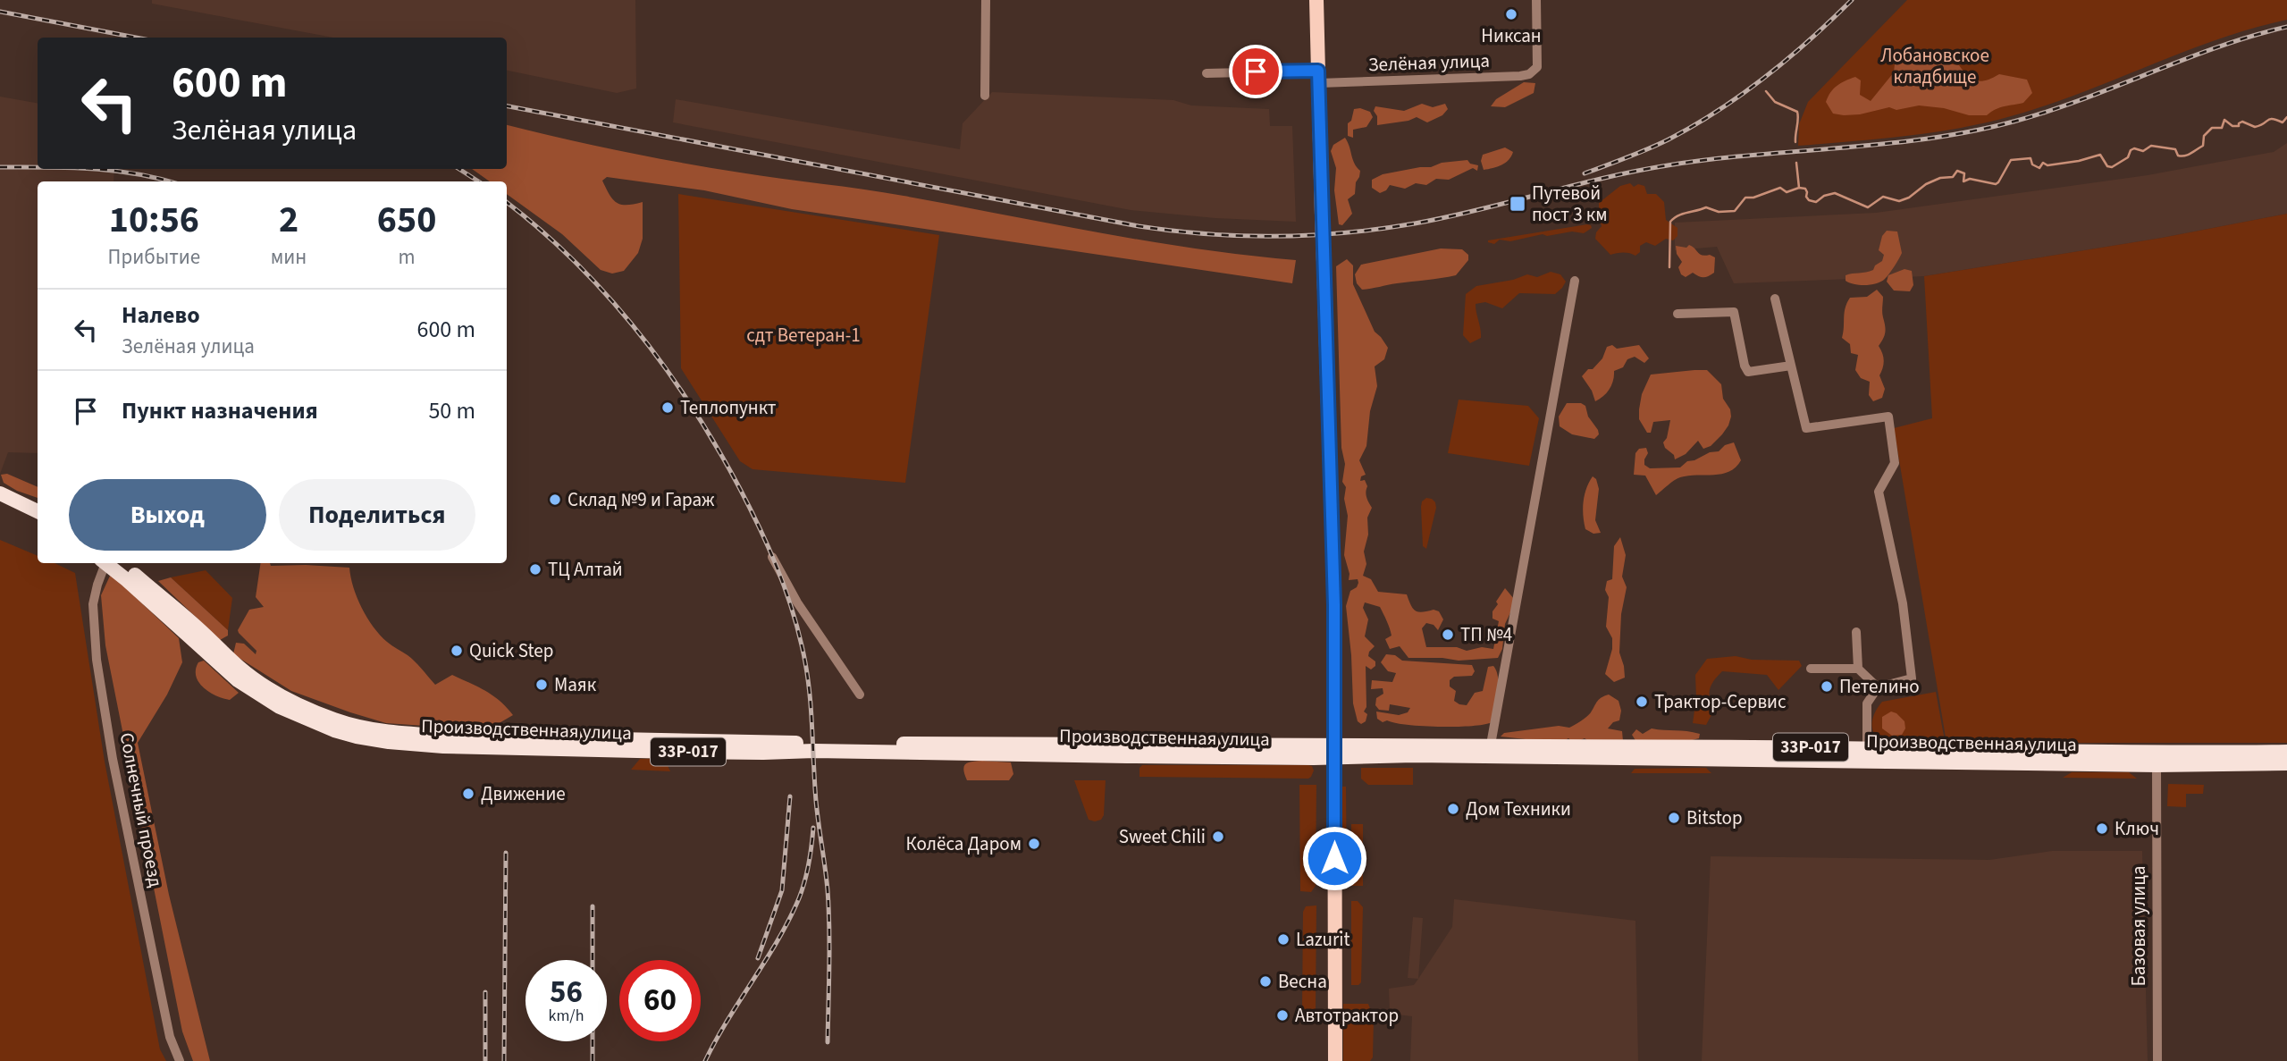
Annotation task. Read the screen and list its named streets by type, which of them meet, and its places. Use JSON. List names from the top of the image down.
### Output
{
  "streets": {
    "highway": ["Производственная улица", "33Р-017"],
    "street": ["Зелёная улица", "Солнечный проезд", "Базовая улица"]
  },
  "crossings": [
    ["Производственная улица", "Базовая улица"]
  ],
  "parks": ["Лобановское кладбище", "сдт Ветеран-1"],
  "places": {
    "other": [
      "Никсан",
      "Теплопункт",
      "Склад №9 и Гараж",
      "ТЦ Алтай",
      "ТП №4",
      "Quick Step",
      "Маяк",
      "Петелино",
      "Трактор-Сервис",
      "Движение",
      "Дом Техники",
      "Bitstop",
      "Ключ",
      "Sweet Chili",
      "Колёса Даром",
      "Lazurit",
      "Весна",
      "Автотрактор"
    ],
    "transit": ["Путевой пост 3 км"]
  },
  "page": {
    "turn": ["600 m", "Зелёная улица"],
    "eta": [
      "10:56",
      "Прибытие",
      "2",
      "мин",
      "650",
      "m"
    ],
    "list": [
      {
        "name": "Налево",
        "note": "Зелёная улица",
        "value": "600 m"
      },
      {
        "name": "Пункт назначения",
        "value": "50 m"
      }
    ],
    "buttons": ["Выход", "Поделиться"],
    "speed": "56 km/h",
    "limit": "60"
  }
}
